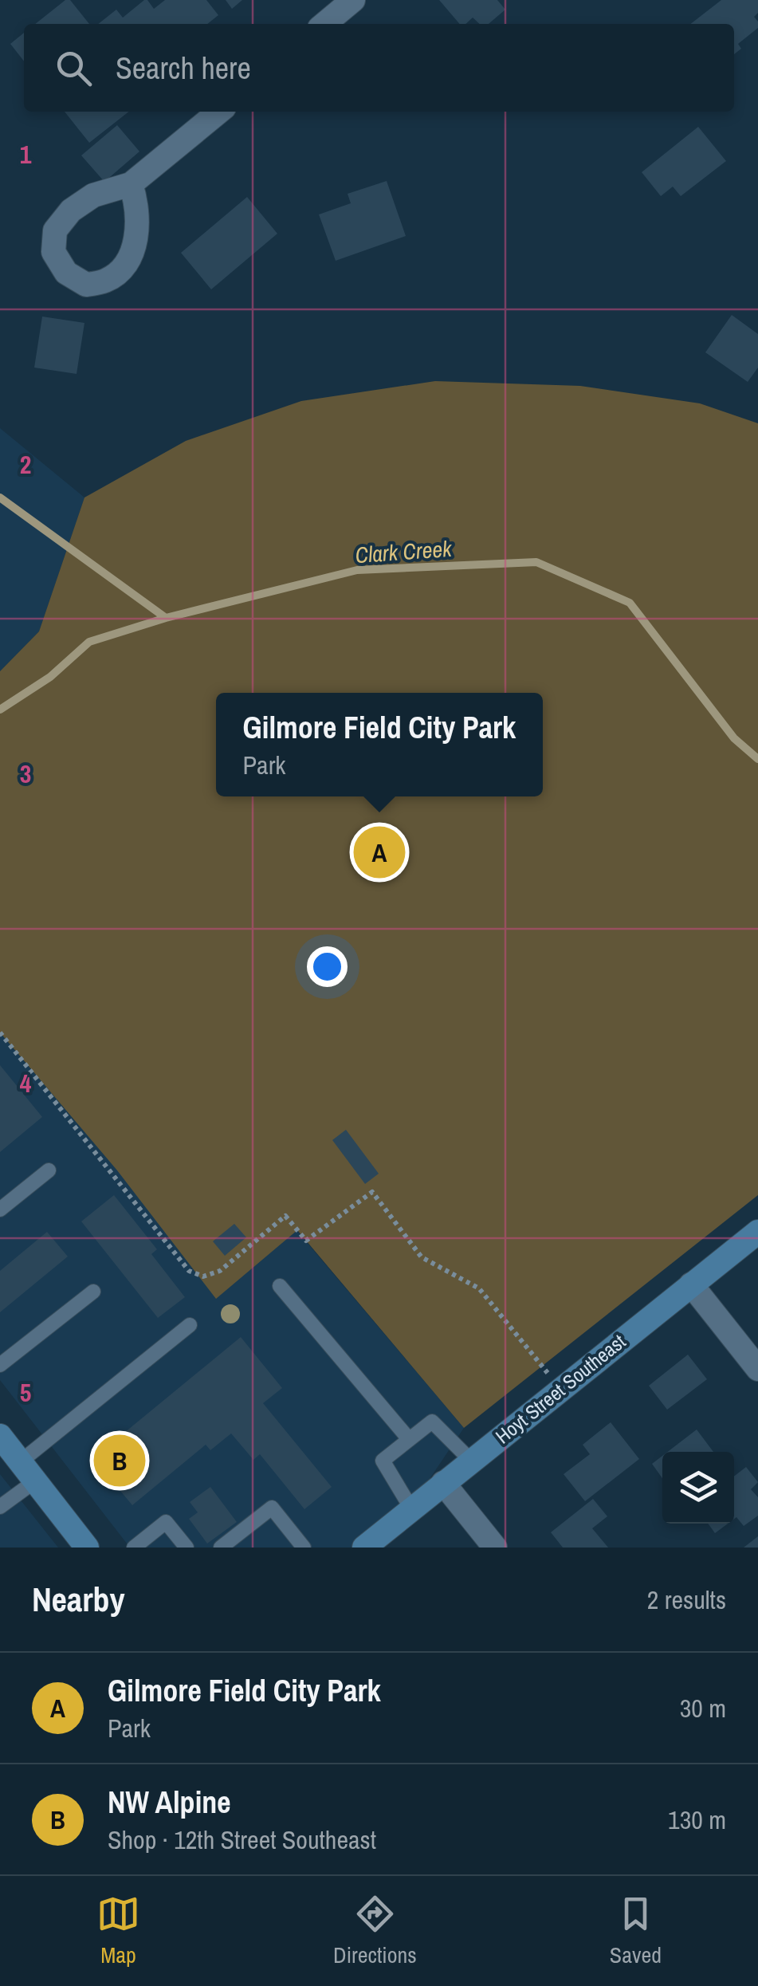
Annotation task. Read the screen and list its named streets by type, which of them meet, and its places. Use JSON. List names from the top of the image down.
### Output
{
  "streets": {
    "street": ["Hoyt Street Southeast"]
  },
  "water": ["Clark Creek"],
  "page": {
    "search": "Search here",
    "popup": ["Gilmore Field City Park", "Park"],
    "pins": ["A", "B"],
    "heading": ["Nearby", "2 results"],
    "list": [
      {
        "mark": "A",
        "name": "Gilmore Field City Park",
        "note": "Park",
        "value": "30 m"
      },
      {
        "mark": "B",
        "name": "NW Alpine",
        "note": "Shop · 12th Street Southeast",
        "value": "130 m"
      }
    ],
    "nav": ["Map", "Directions", "Saved"]
  },
  "grid": {
    "rows": [
      "1",
      "2",
      "3",
      "4",
      "5"
    ]
  }
}
